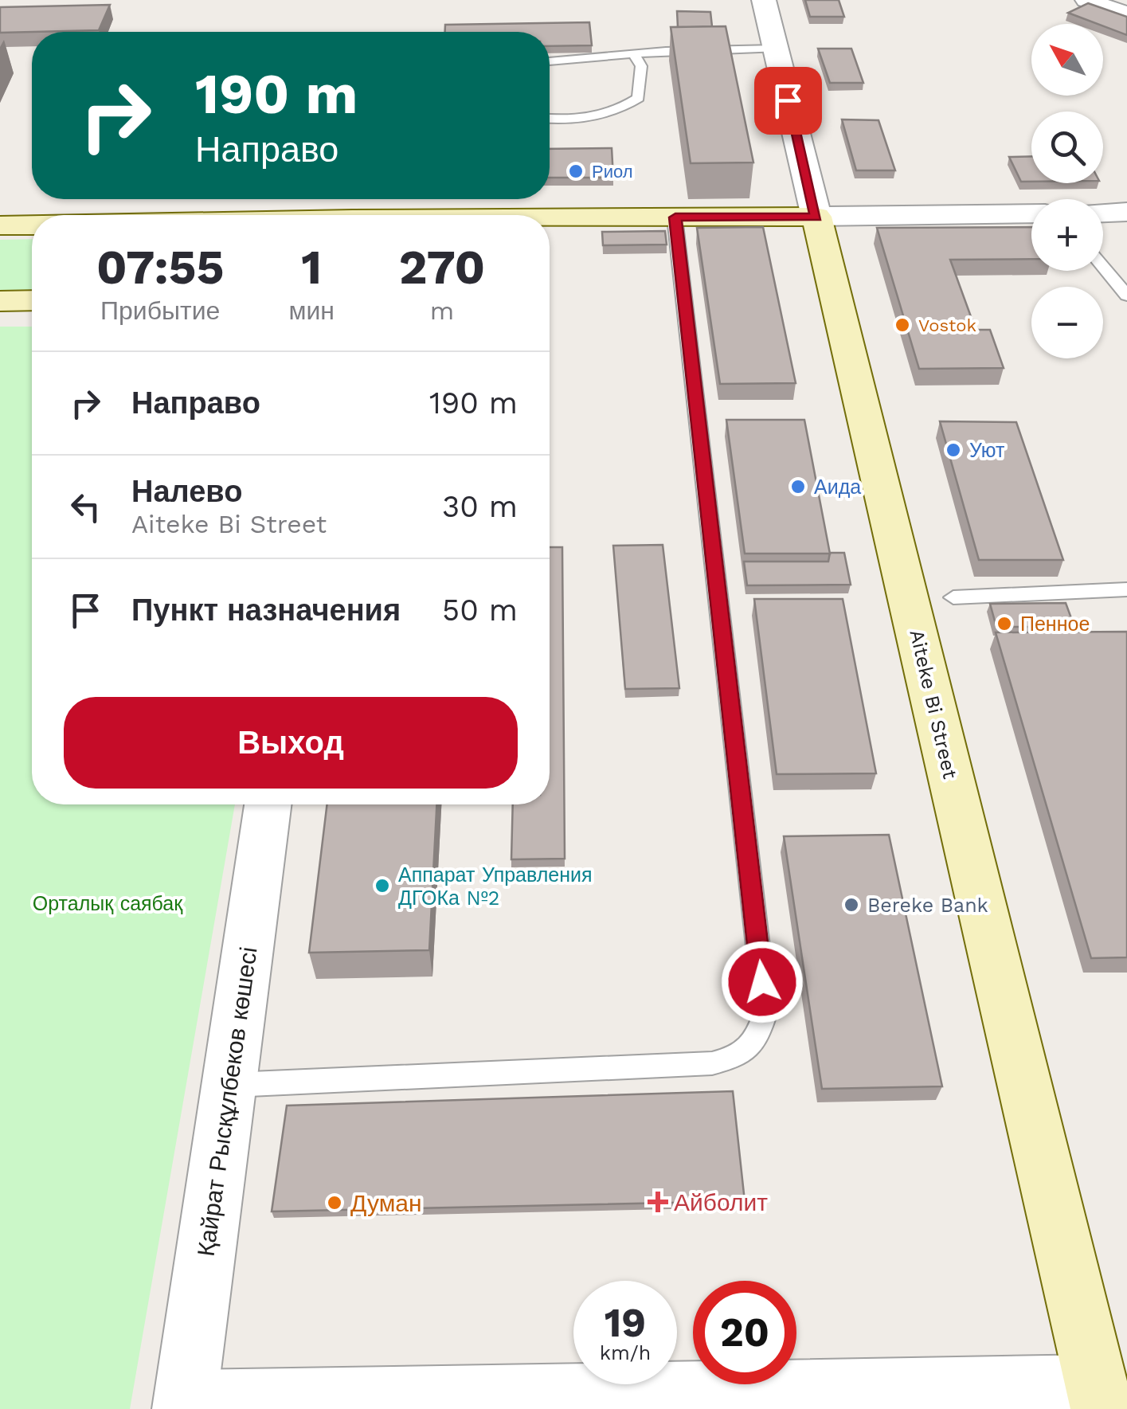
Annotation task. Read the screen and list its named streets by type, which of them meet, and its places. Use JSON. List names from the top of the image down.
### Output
{
  "streets": {
    "main road": ["Aiteke Bi Street"],
    "street": ["Қайрат Рысқұлбеков көшесі"]
  },
  "parks": ["Орталық саябақ"],
  "places": {
    "other": [
      "Риол",
      "Vostok",
      "Уют",
      "Аида",
      "Пенное",
      "Аппарат Управления ДГОКа №2",
      "Bereke Bank",
      "Думан"
    ],
    "health": ["Айболит"]
  },
  "north": "top left",
  "page": {
    "map_buttons": ["+", "−"],
    "turn": ["190 m", "Направо"],
    "eta": [
      "07:55",
      "Прибытие",
      "1",
      "мин",
      "270",
      "m"
    ],
    "list": [
      {
        "name": "Направо",
        "value": "190 m"
      },
      {
        "name": "Налево",
        "note": "Aiteke Bi Street",
        "value": "30 m"
      },
      {
        "name": "Пункт назначения",
        "value": "50 m"
      }
    ],
    "buttons": "Выход",
    "speed": "19 km/h",
    "limit": "20"
  }
}
